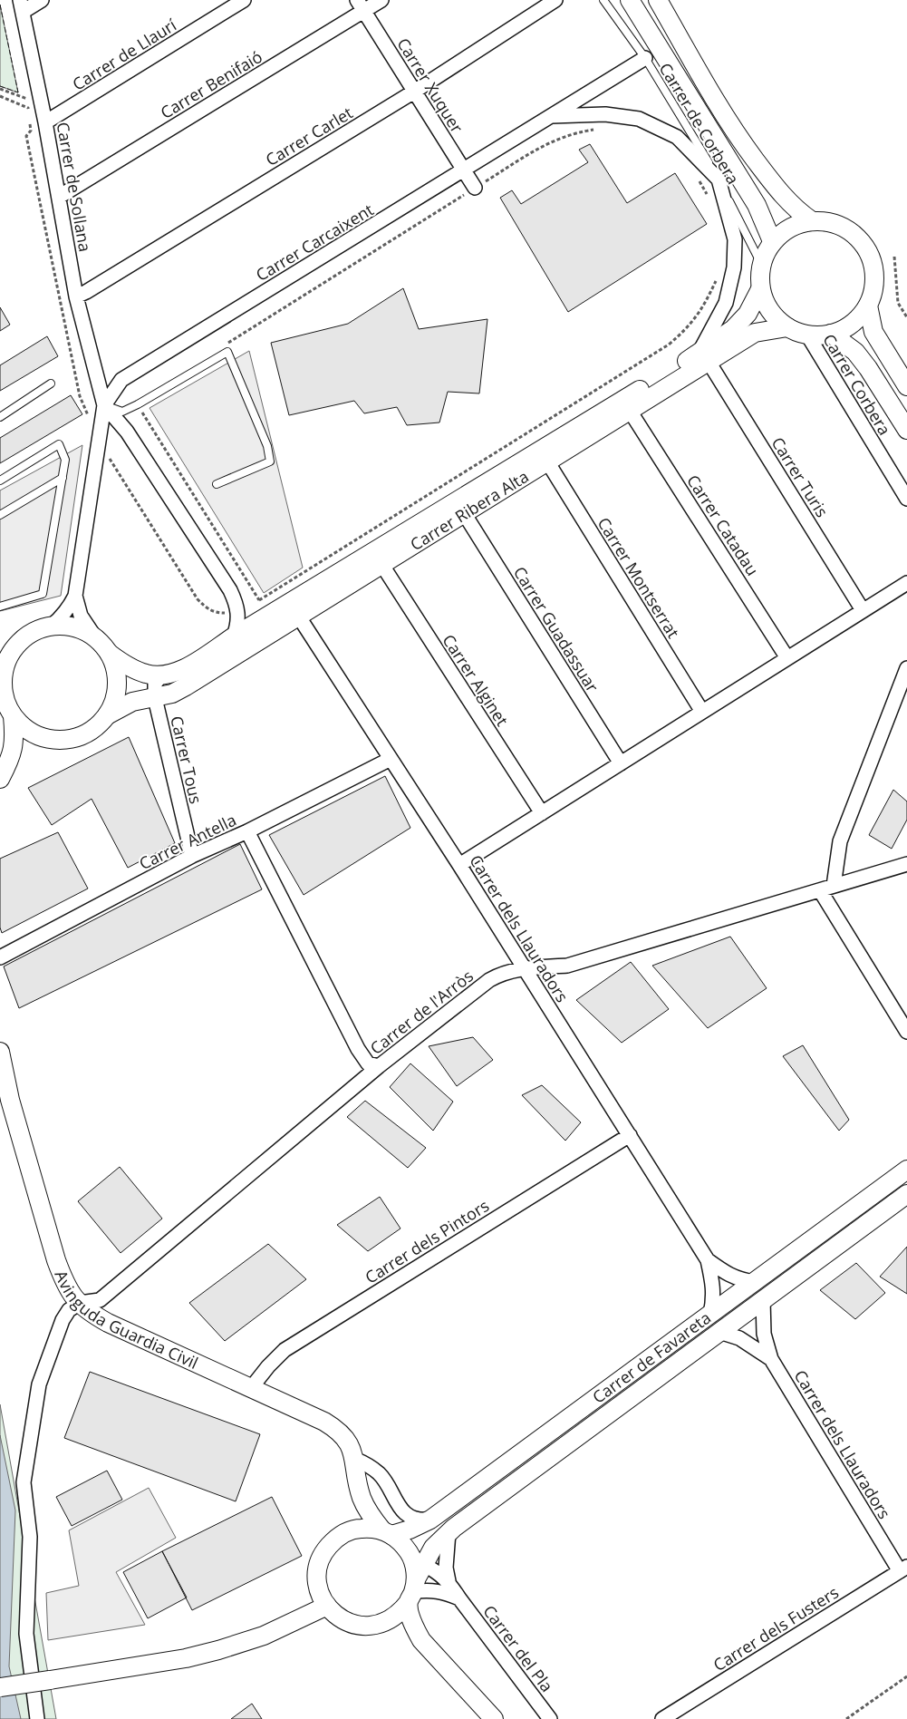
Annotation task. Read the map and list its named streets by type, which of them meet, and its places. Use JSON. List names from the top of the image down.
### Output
{
  "streets": {
    "street": [
      "Carrer de Llaurí",
      "Carrer Benifaió",
      "Carrer Xuquer",
      "Carrer Carlet",
      "Carrer de Sollana",
      "Carrer Carcaixent",
      "Carrer Corbera",
      "Carrer Turis",
      "Carrer Ribera Alta",
      "Carrer Catadau",
      "Carrer Montserrat",
      "Carrer Guadassuar",
      "Carrer Alginet",
      "Carrer Tous",
      "Carrer Antella",
      "Carrer dels Llauradors",
      "Carrer de l'Arròs",
      "Carrer dels Pintors",
      "Avinguda Guardia Civil",
      "Carrer de Favareta",
      "Carrer dels Fusters",
      "Carrer del Pla"
    ],
    "lane": ["Carrer de Corbera"]
  },
  "crossings": [
    ["Carrer de Llaurí", "Carrer de Sollana"],
    ["Carrer Benifaió", "Carrer Xuquer"],
    ["Carrer Benifaió", "Carrer de Sollana"],
    ["Carrer Xuquer", "Carrer Carlet"],
    ["Carrer Xuquer", "Carrer Carcaixent"],
    ["Carrer de Corbera", "Carrer Carcaixent"],
    ["Carrer de Corbera", "Carrer Corbera"],
    ["Carrer de Corbera", "Carrer Ribera Alta"],
    ["Carrer Carlet", "Carrer de Sollana"],
    ["Carrer de Sollana", "Carrer Carcaixent"],
    ["Carrer Carcaixent", "Carrer Ribera Alta"],
    ["Carrer Corbera", "Carrer Ribera Alta"],
    ["Carrer Turis", "Carrer Ribera Alta"],
    ["Carrer Ribera Alta", "Carrer Catadau"],
    ["Carrer Ribera Alta", "Carrer Montserrat"],
    ["Carrer Ribera Alta", "Carrer Guadassuar"],
    ["Carrer Ribera Alta", "Carrer Alginet"],
    ["Carrer Ribera Alta", "Carrer Tous"],
    ["Carrer Ribera Alta", "Carrer dels Llauradors"],
    ["Carrer Tous", "Carrer Antella"],
    ["Carrer Antella", "Carrer dels Llauradors"],
    ["Carrer dels Llauradors", "Carrer de l'Arròs"],
    ["Carrer dels Llauradors", "Carrer dels Pintors"],
    ["Carrer dels Llauradors", "Carrer de Favareta"],
    ["Carrer dels Llauradors", "Carrer dels Fusters"],
    ["Carrer de l'Arròs", "Avinguda Guardia Civil"],
    ["Carrer dels Pintors", "Avinguda Guardia Civil"],
    ["Carrer de Favareta", "Carrer del Pla"]
  ]
}
